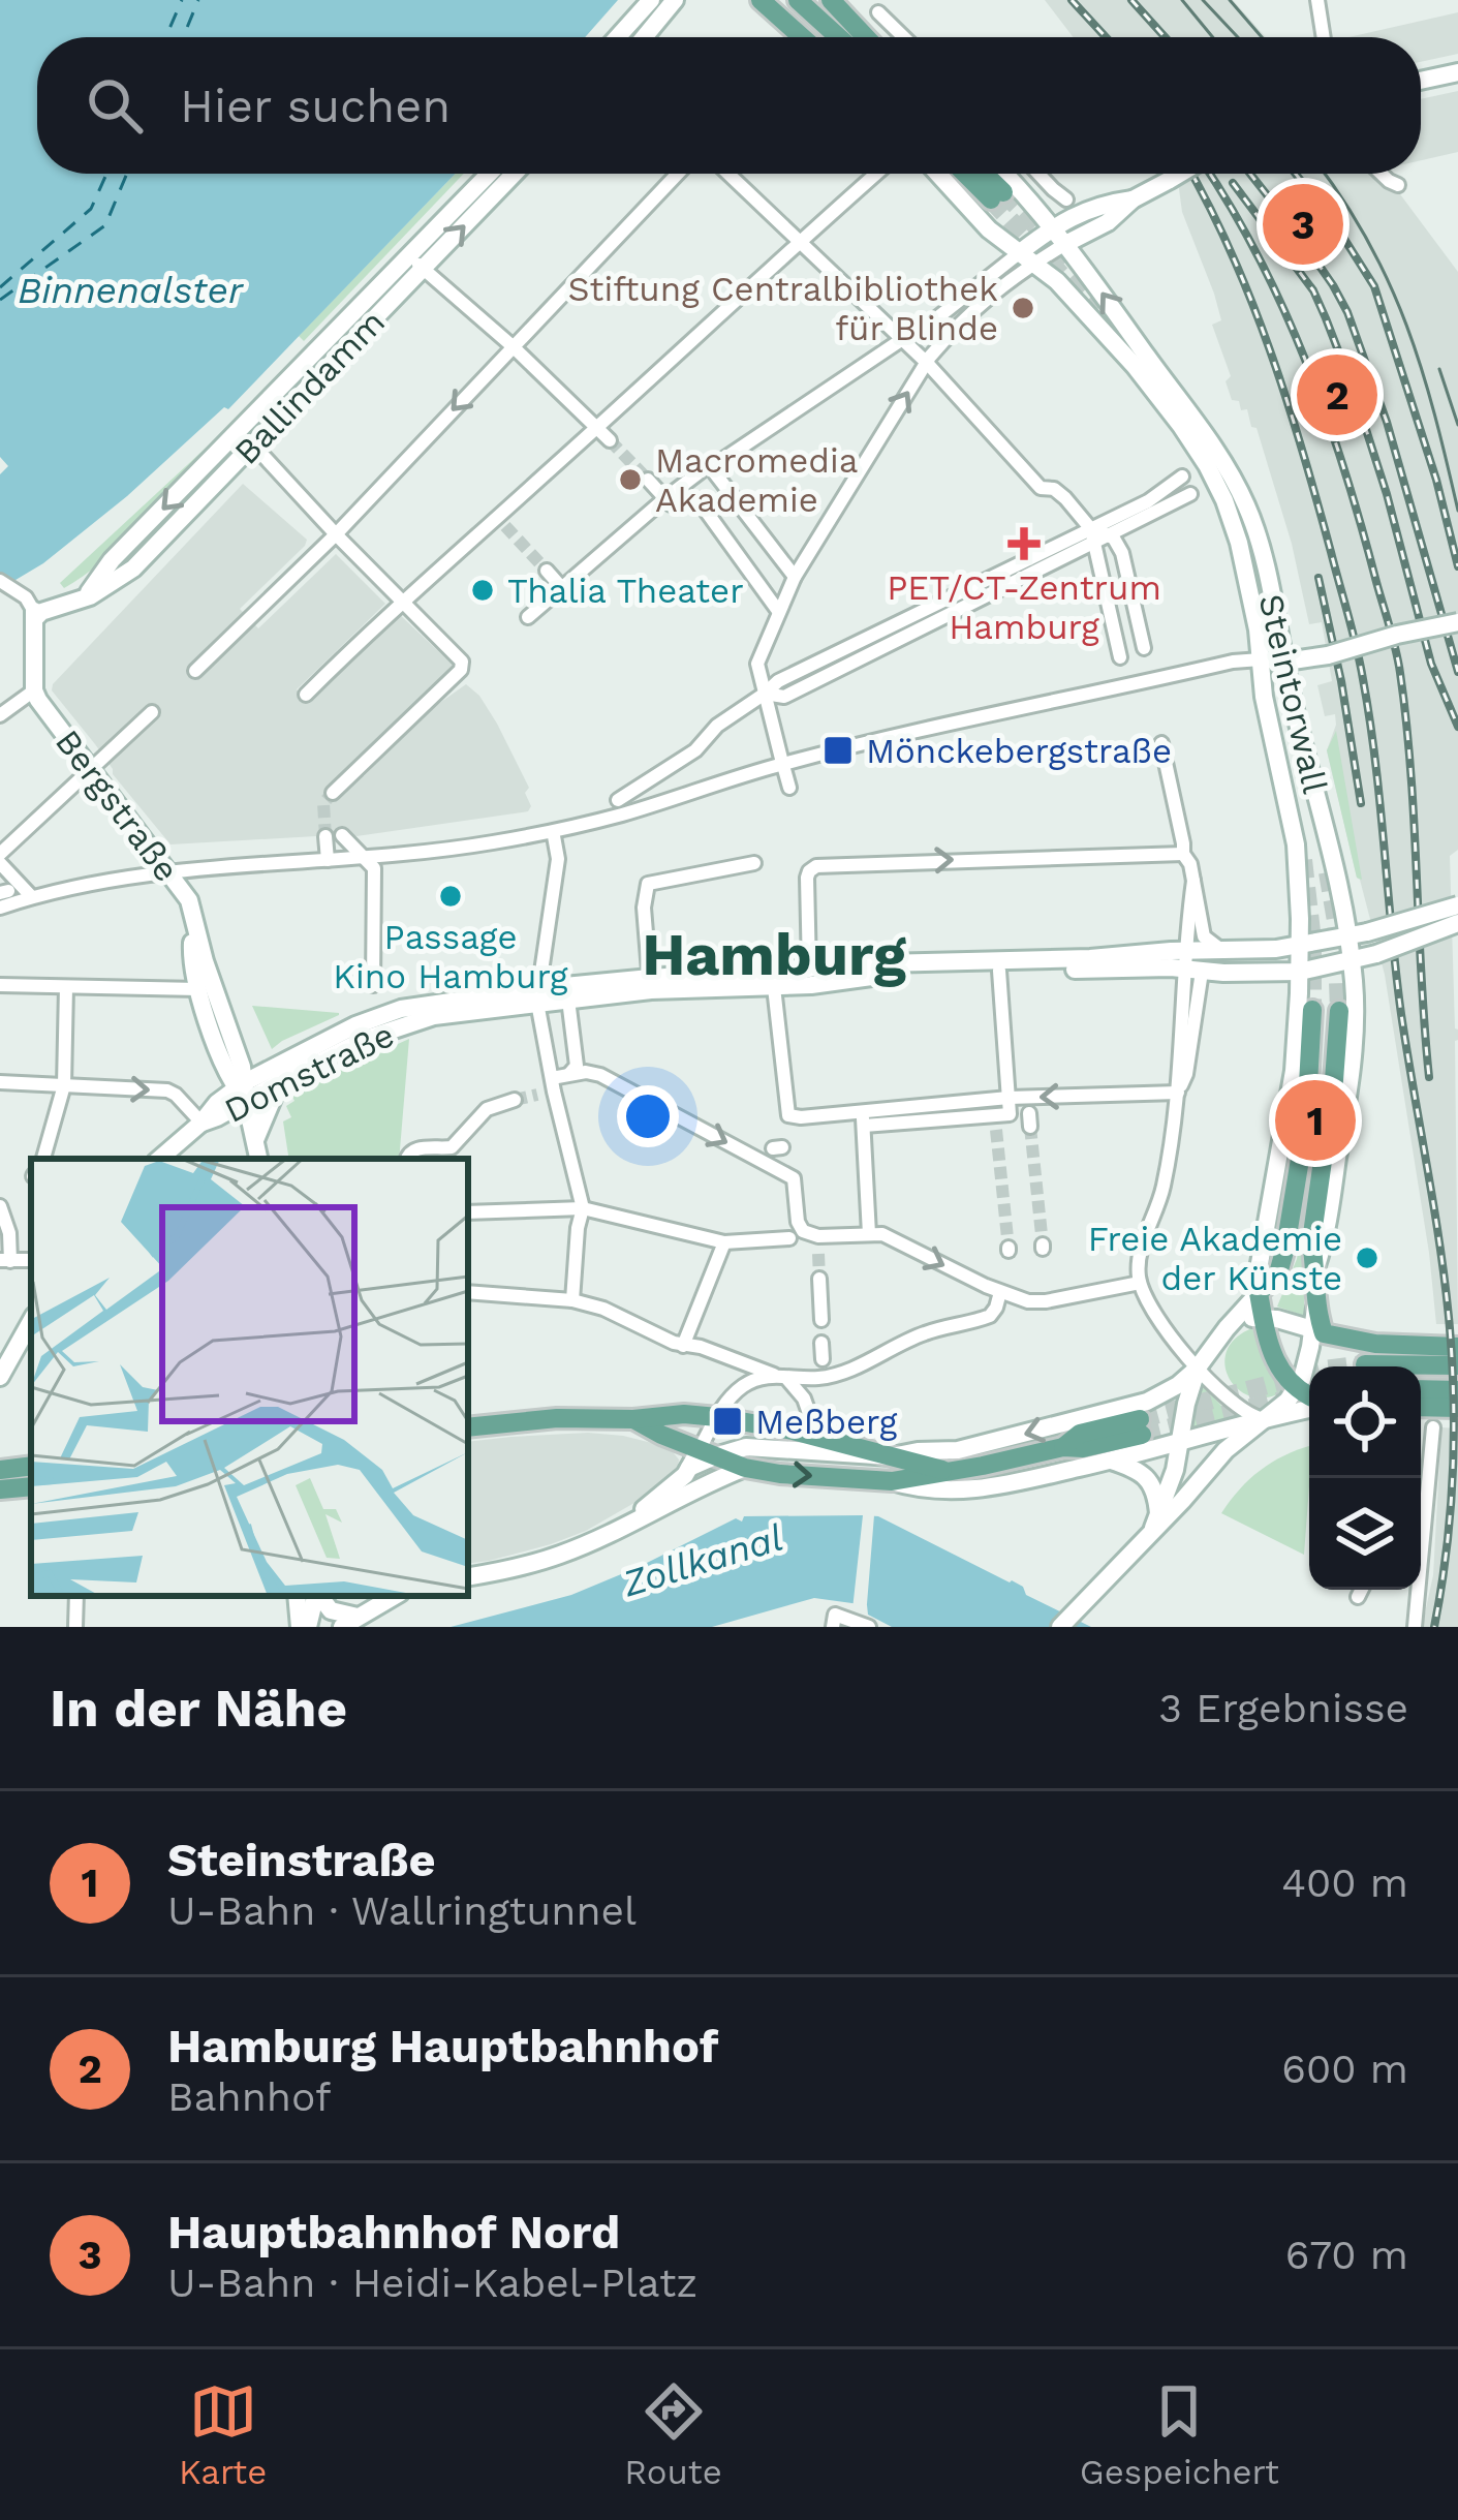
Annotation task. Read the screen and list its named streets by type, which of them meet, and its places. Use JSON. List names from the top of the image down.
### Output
{
  "streets": {
    "main road": [
      "Ballindamm",
      "Steintorwall",
      "Bergstraße",
      "Domstraße"
    ]
  },
  "crossings": [
    ["Bergstraße", "Domstraße"]
  ],
  "districts": ["Hamburg"],
  "water": ["Binnenalster", "Zollkanal"],
  "places": {
    "other": [
      "Stiftung Centralbibliothek für Blinde",
      "Macromedia Akademie",
      "Thalia Theater",
      "Passage Kino Hamburg",
      "Freie Akademie der Künste"
    ],
    "health": ["PET/CT-Zentrum Hamburg"],
    "transit": ["Mönckebergstraße", "Meßberg"]
  },
  "page": {
    "search": "Hier suchen",
    "pins": ["3", "2", "1"],
    "heading": ["In der Nähe", "3 Ergebnisse"],
    "list": [
      {
        "mark": "1",
        "name": "Steinstraße",
        "note": "U-Bahn · Wallringtunnel",
        "value": "400 m"
      },
      {
        "mark": "2",
        "name": "Hamburg Hauptbahnhof",
        "note": "Bahnhof",
        "value": "600 m"
      },
      {
        "mark": "3",
        "name": "Hauptbahnhof Nord",
        "note": "U-Bahn · Heidi-Kabel-Platz",
        "value": "670 m"
      }
    ],
    "nav": ["Karte", "Route", "Gespeichert"]
  }
}
